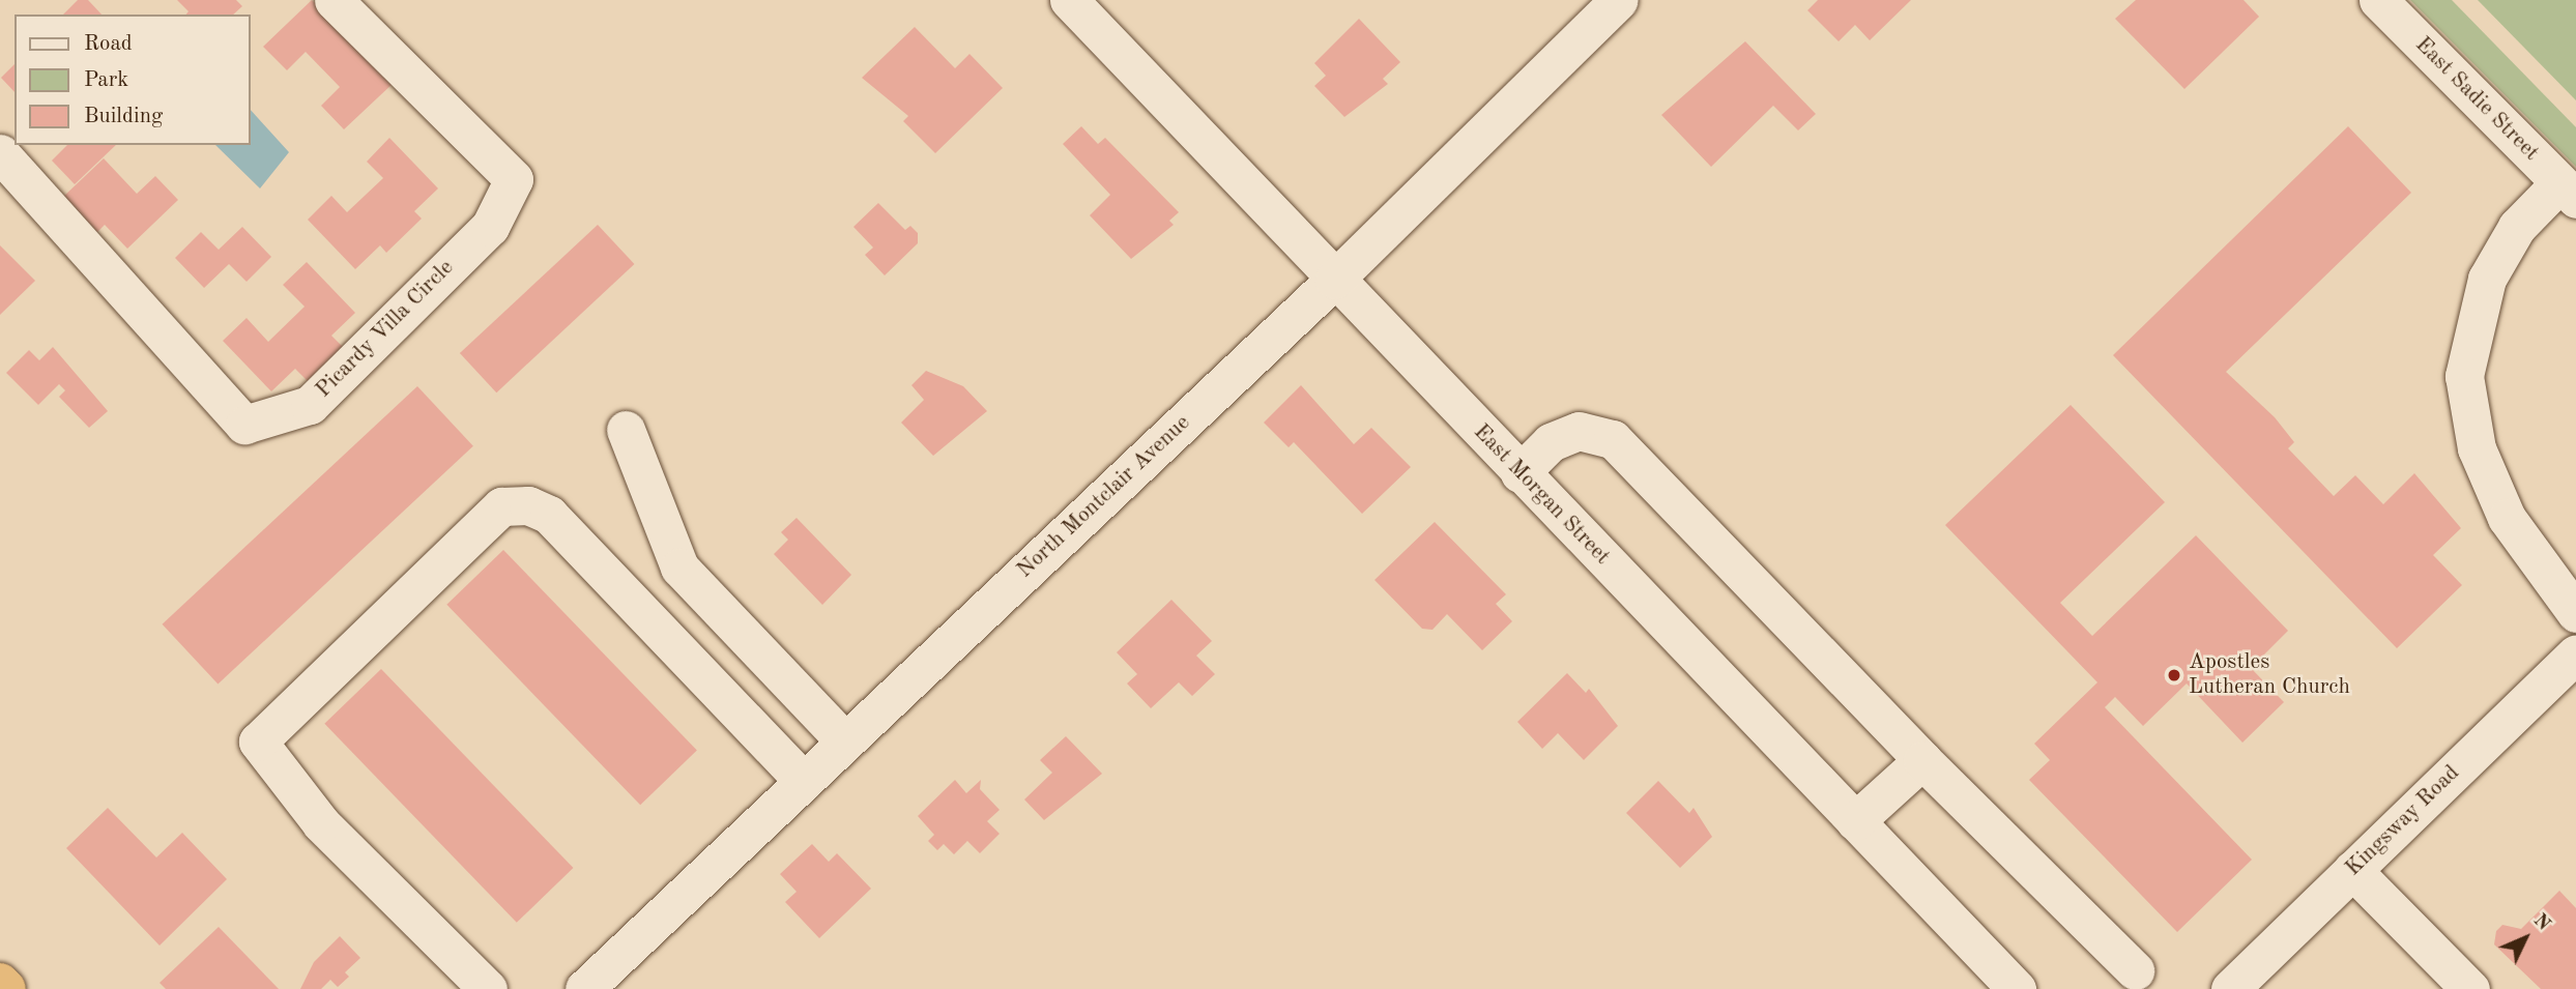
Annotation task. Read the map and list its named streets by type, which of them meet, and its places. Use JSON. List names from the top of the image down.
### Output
{
  "streets": {
    "street": [
      "East Sadie Street",
      "Picardy Villa Circle",
      "East Morgan Street",
      "North Montclair Avenue",
      "Kingsway Road"
    ]
  },
  "crossings": [
    ["East Morgan Street", "North Montclair Avenue"]
  ],
  "places": ["Apostles Lutheran Church"],
  "legend": ["Road", "Park", "Building"],
  "north": "top right"
}
